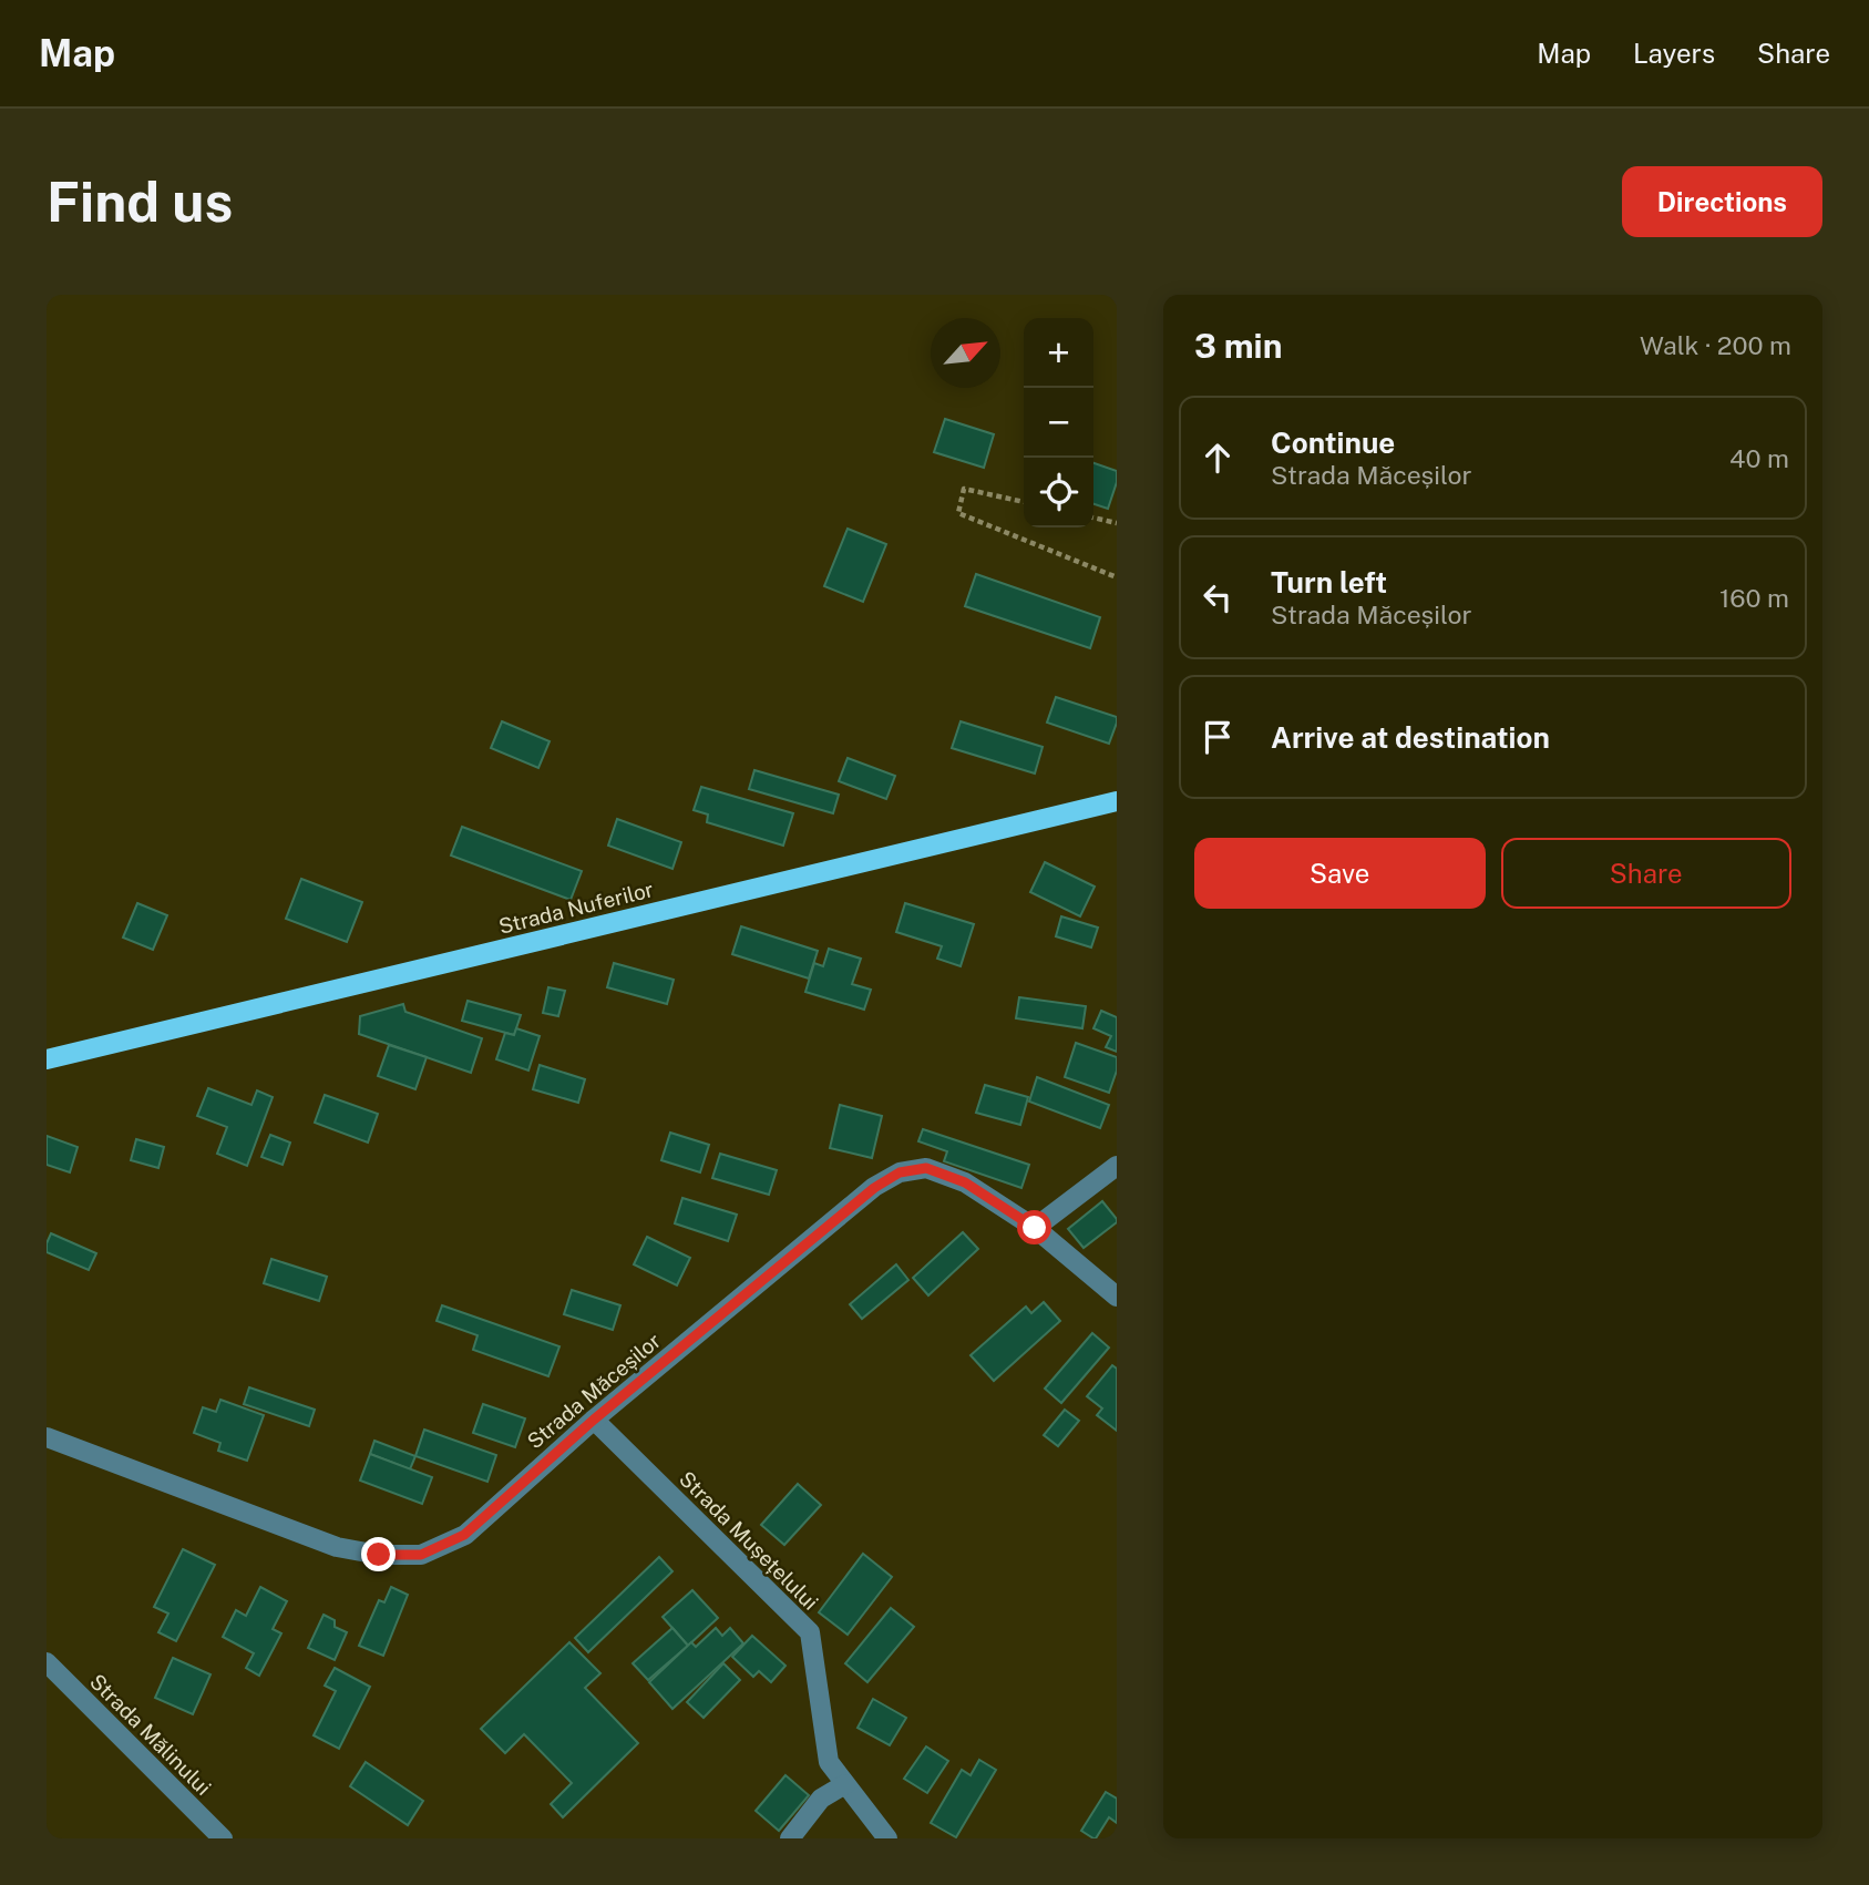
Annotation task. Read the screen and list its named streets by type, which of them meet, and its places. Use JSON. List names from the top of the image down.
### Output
{
  "streets": {
    "main road": ["Strada Nuferilor"],
    "street": ["Strada Măceșilor", "Strada Mușețelului", "Strada Mălinului"]
  },
  "crossings": [
    ["Strada Măceșilor", "Strada Mușețelului"]
  ],
  "north": "top right",
  "page": {
    "header": "Map",
    "nav": ["Map", "Layers", "Share"],
    "buttons": [
      "Directions",
      ["Save", "Share"]
    ],
    "title": "Find us",
    "heading": ["3 min", "Walk · 200 m"],
    "map_buttons": ["+", "−"],
    "list": [
      ["Continue", "Strada Măceșilor", "40 m"],
      ["Turn left", "Strada Măceșilor", "160 m"],
      "Arrive at destination"
    ]
  }
}
